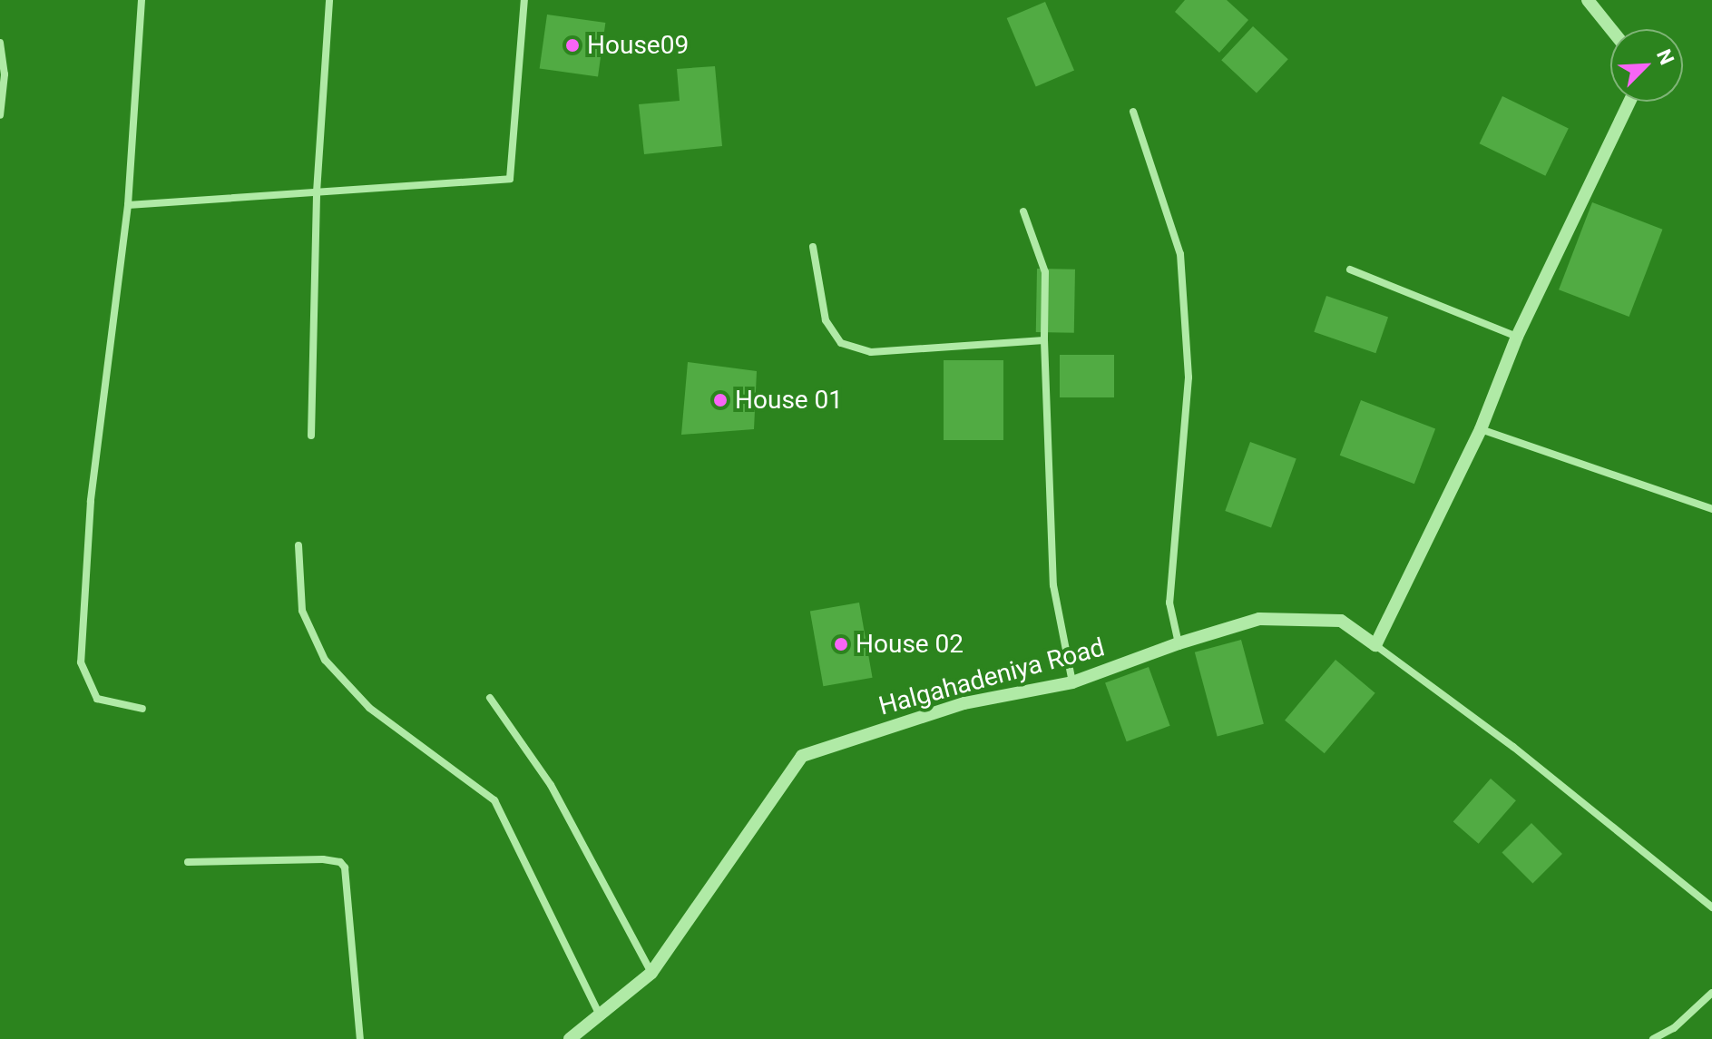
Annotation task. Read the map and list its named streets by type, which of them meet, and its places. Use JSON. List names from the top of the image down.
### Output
{
  "streets": {
    "street": ["Halgahadeniya Road"]
  },
  "places": ["House09", "House 01", "House 02"],
  "north": "top right"
}
